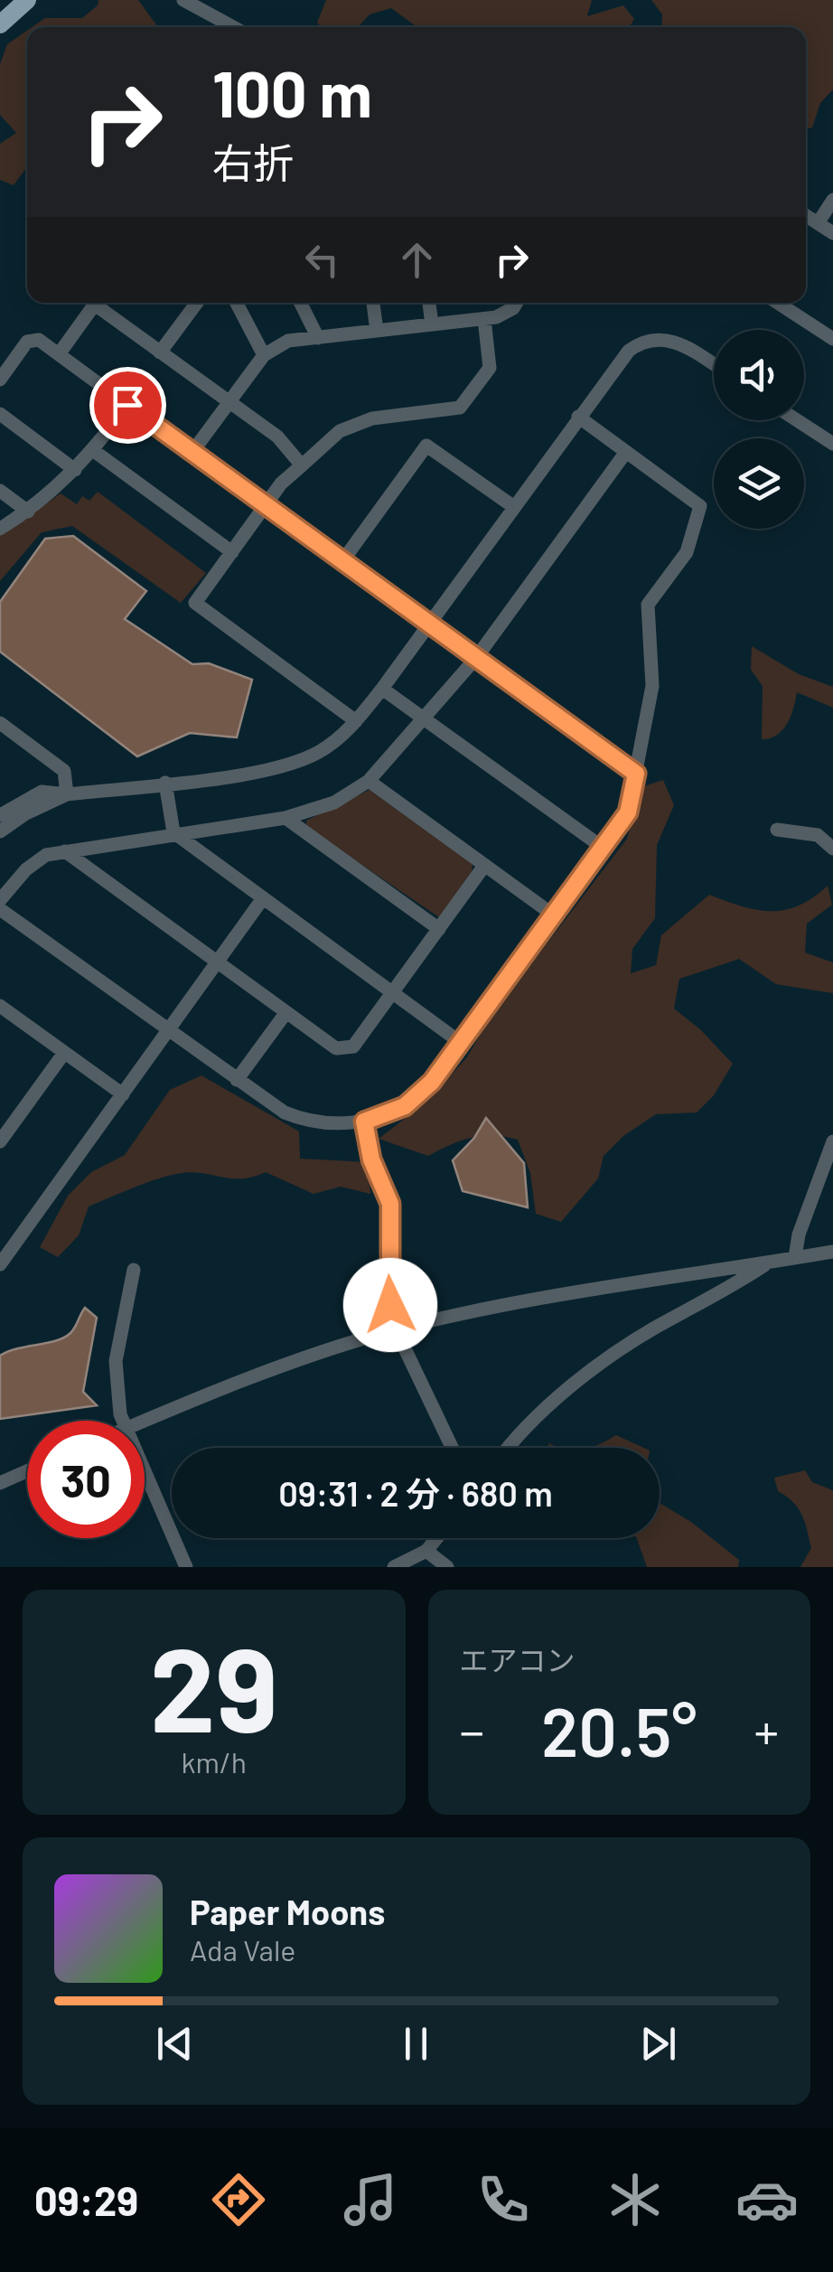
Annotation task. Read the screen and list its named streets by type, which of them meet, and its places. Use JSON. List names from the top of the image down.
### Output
{
  "page": {
    "turn": ["100 m", "右折"],
    "limit": "30",
    "trip": "09:31 · 2 分 · 680 m",
    "tile": [
      ["29", "km/h"],
      "エアコン"
    ],
    "heat": ["−", "20.5°", "+"],
    "song": ["Paper Moons", "Ada Vale"],
    "tabs": "09:29"
  }
}
